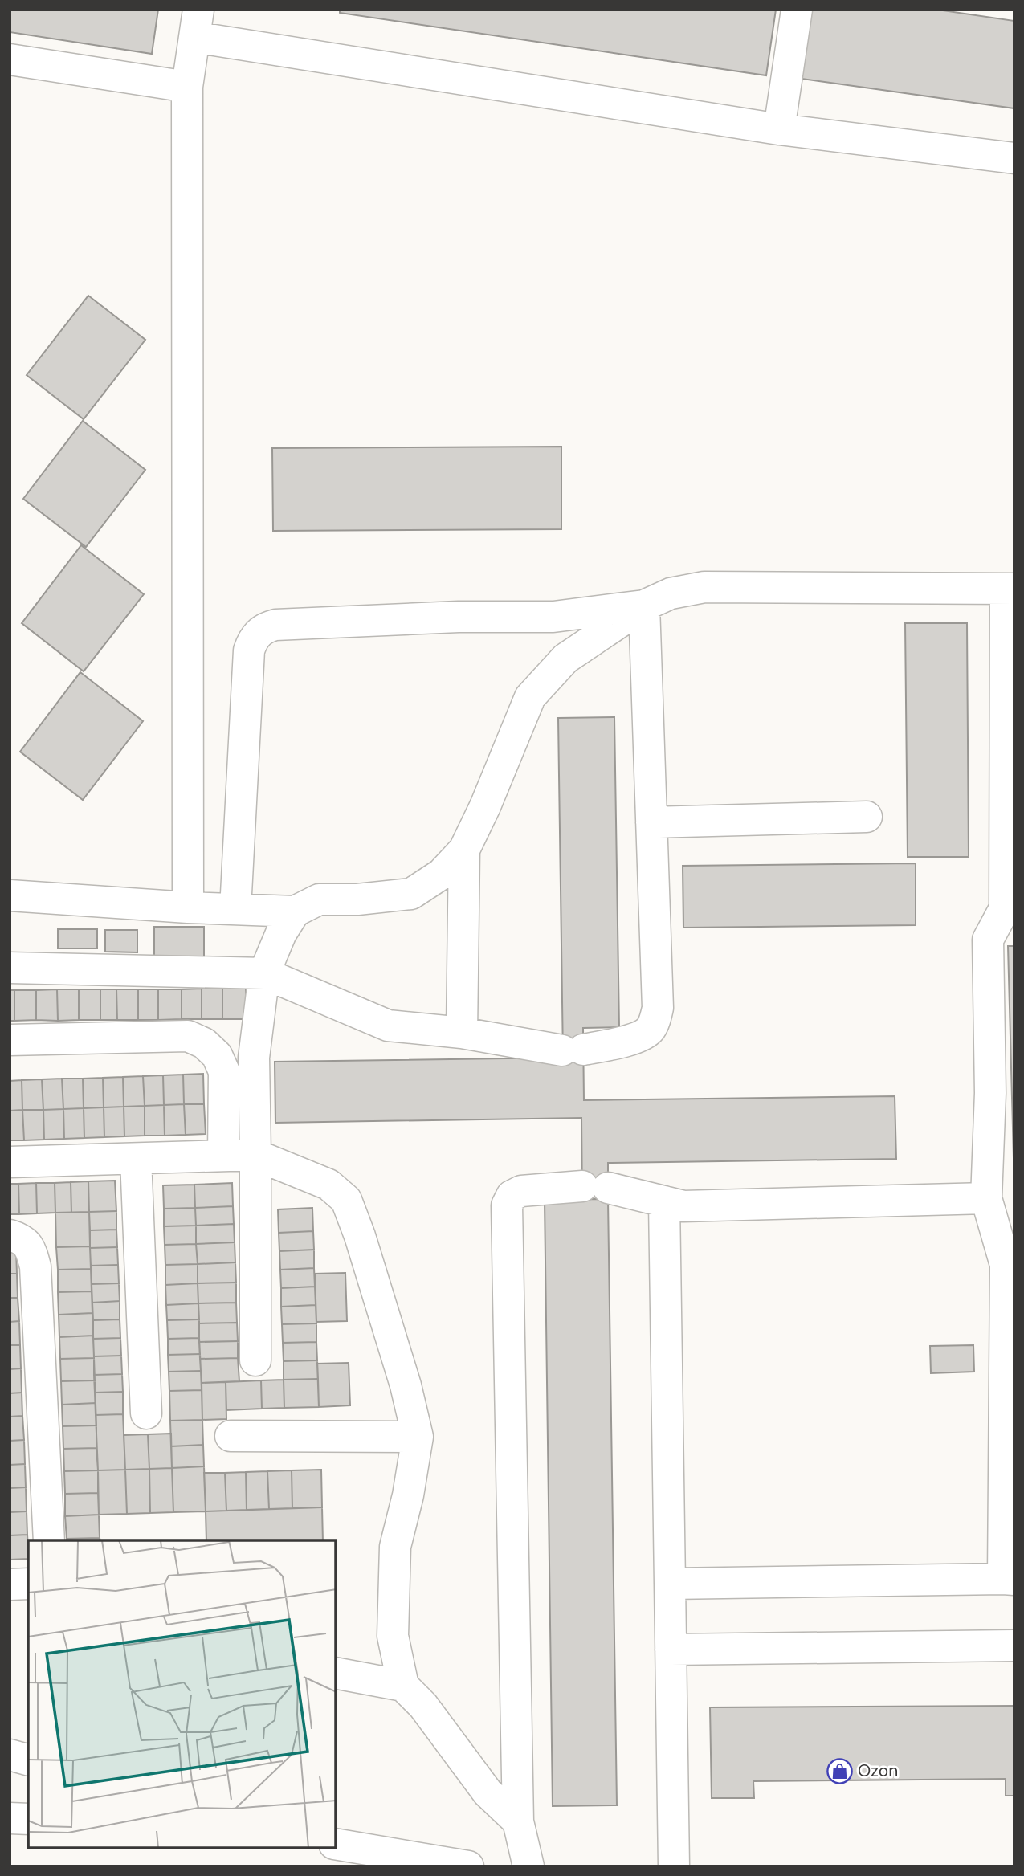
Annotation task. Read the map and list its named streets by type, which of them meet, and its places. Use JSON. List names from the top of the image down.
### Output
{
  "places": {
    "shop": ["Ozon"]
  }
}
